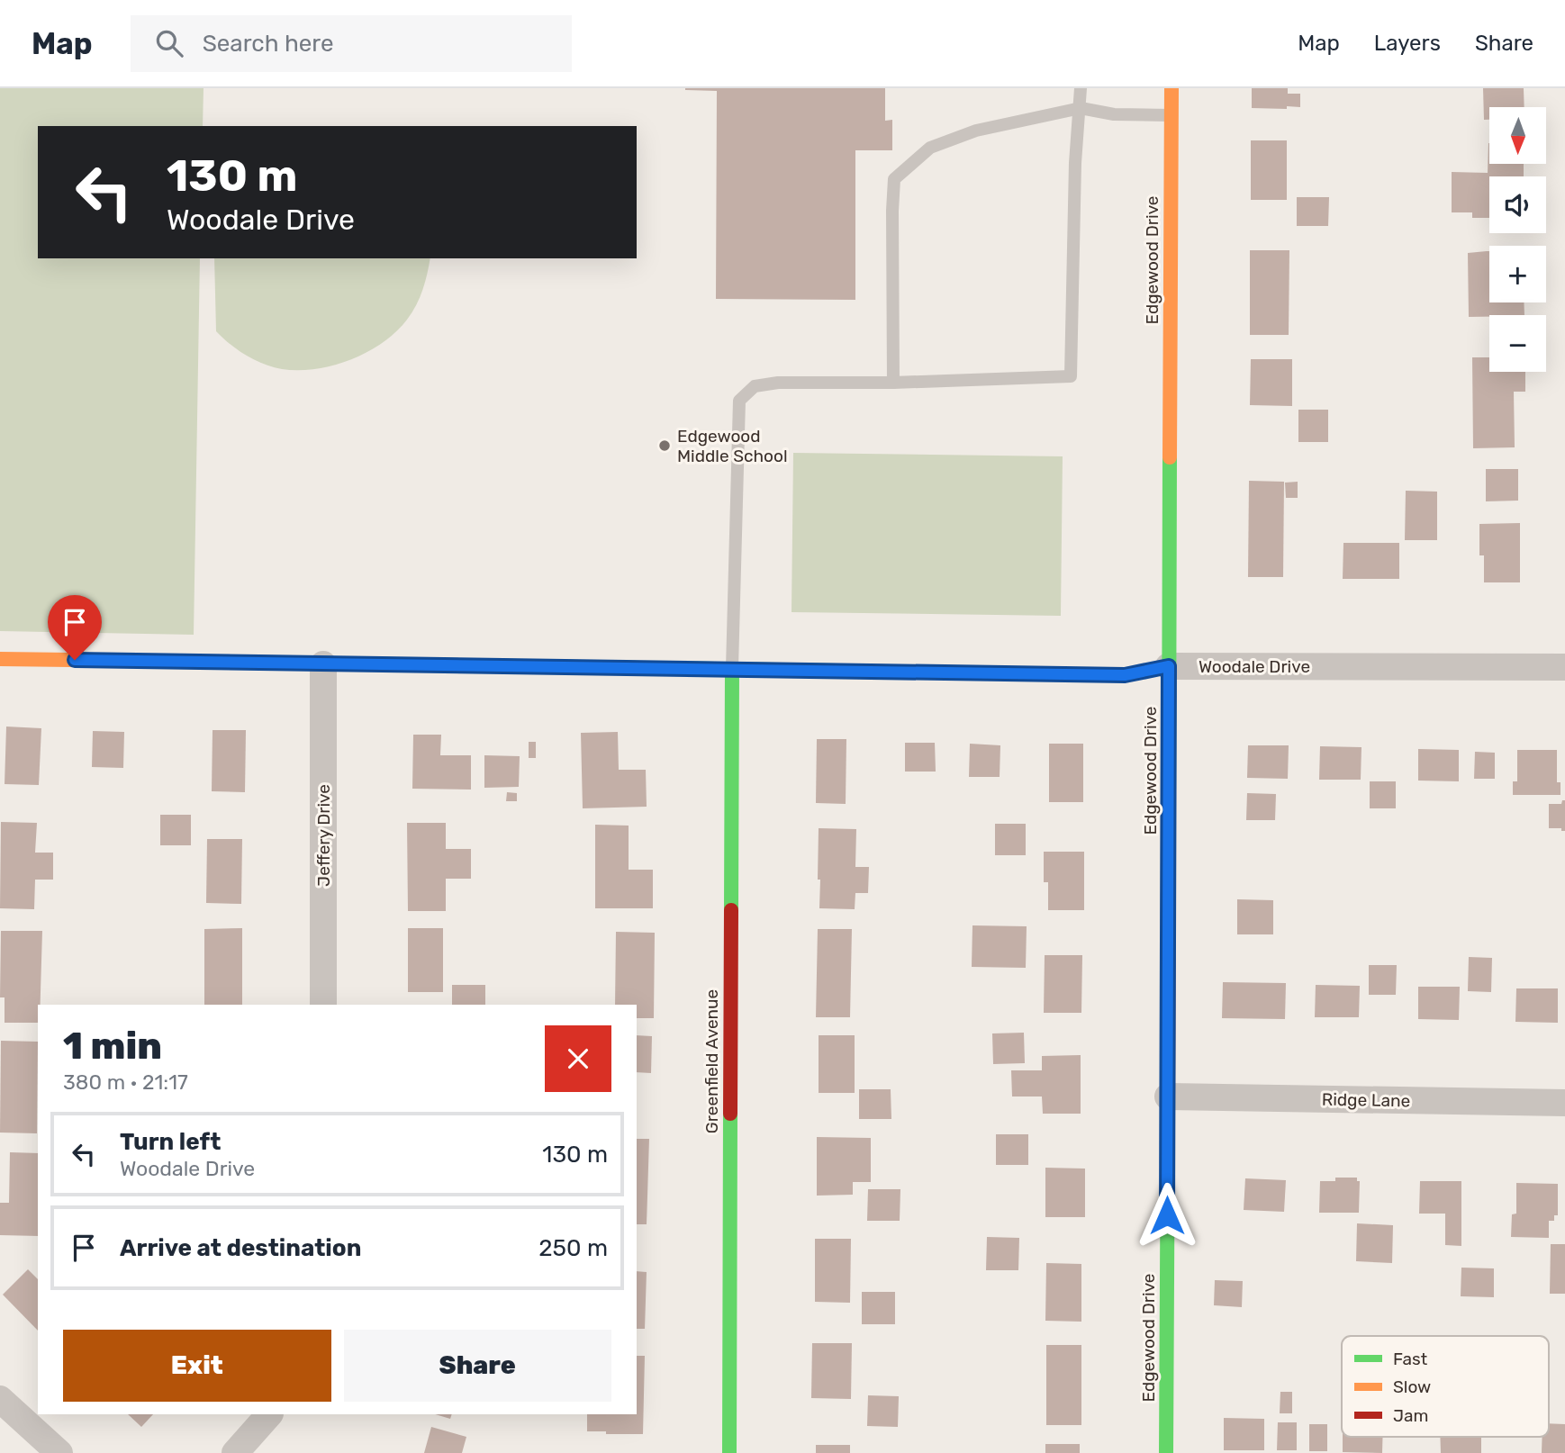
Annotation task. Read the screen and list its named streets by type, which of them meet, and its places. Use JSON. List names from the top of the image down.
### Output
{
  "streets": {
    "street": [
      "Edgewood Drive",
      "Woodale Drive",
      "Jeffery Drive",
      "Greenfield Avenue",
      "Ridge Lane"
    ]
  },
  "crossings": [
    ["Edgewood Drive", "Woodale Drive"],
    ["Edgewood Drive", "Ridge Lane"],
    ["Woodale Drive", "Jeffery Drive"],
    ["Woodale Drive", "Greenfield Avenue"]
  ],
  "places": ["Edgewood Middle School"],
  "legend": ["Fast", "Slow", "Jam"],
  "north": "bottom",
  "page": {
    "header": "Map",
    "search": "Search here",
    "nav": ["Map", "Layers", "Share"],
    "map_buttons": ["+", "−"],
    "turn": ["130 m", "Woodale Drive"],
    "heading": ["1 min", "380 m · 21:17"],
    "list": [
      {
        "name": "Turn left",
        "note": "Woodale Drive",
        "value": "130 m"
      },
      {
        "name": "Arrive at destination",
        "value": "250 m"
      }
    ],
    "buttons": ["Exit", "Share"]
  }
}
